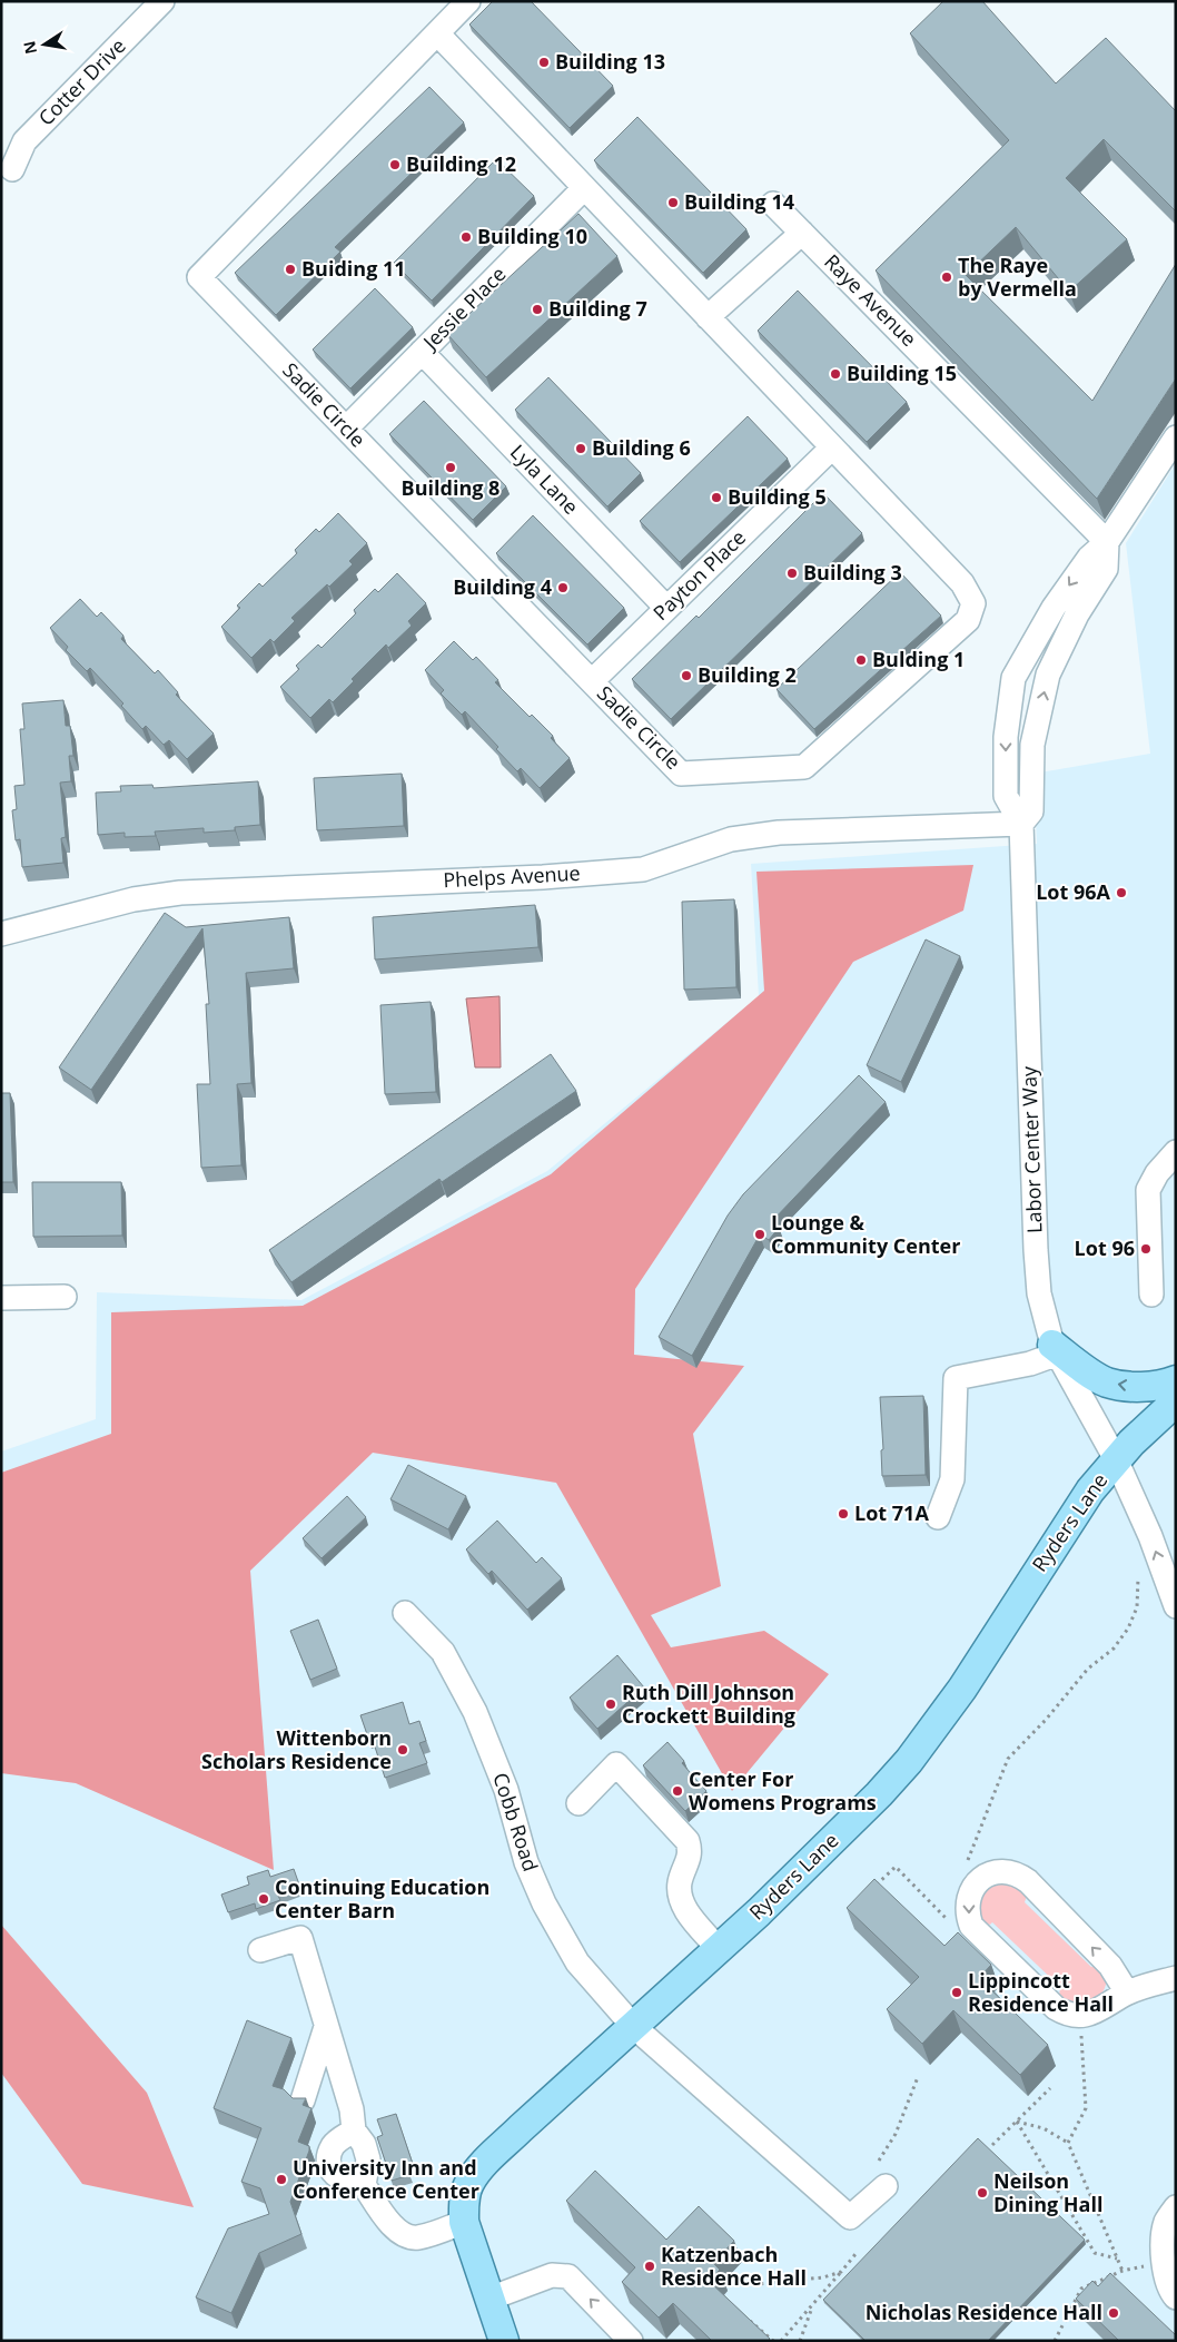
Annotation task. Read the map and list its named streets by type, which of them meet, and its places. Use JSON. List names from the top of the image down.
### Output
{
  "streets": {
    "main road": ["Ryders Lane"],
    "street": [
      "Cotter Drive",
      "Raye Avenue",
      "Jessie Place",
      "Sadie Circle",
      "Lyla Lane",
      "Payton Place",
      "Phelps Avenue",
      "Labor Center Way",
      "Cobb Road"
    ]
  },
  "crossings": [
    ["Jessie Place", "Sadie Circle"],
    ["Jessie Place", "Lyla Lane"],
    ["Sadie Circle", "Payton Place"],
    ["Lyla Lane", "Payton Place"],
    ["Phelps Avenue", "Labor Center Way"],
    ["Labor Center Way", "Ryders Lane"],
    ["Ryders Lane", "Cobb Road"]
  ],
  "places": [
    "Building 13",
    "Building 12",
    "Building 14",
    "Building 10",
    "Buiding 11",
    "The Raye by Vermella",
    "Building 7",
    "Building 15",
    "Building 6",
    "Building 8",
    "Building 5",
    "Building 3",
    "Building 4",
    "Bulding 1",
    "Building 2",
    "Lot 96A",
    "Lounge & Community Center",
    "Lot 96",
    "Lot 71A",
    "Ruth Dill Johnson Crockett Building",
    "Wittenborn Scholars Residence",
    "Center For Womens Programs",
    "Continuing Education Center Barn",
    "Lippincott Residence Hall",
    "University Inn and Conference Center",
    "Neilson Dining Hall",
    "Katzenbach Residence Hall",
    "Nicholas Residence Hall"
  ],
  "north": "left"
}
